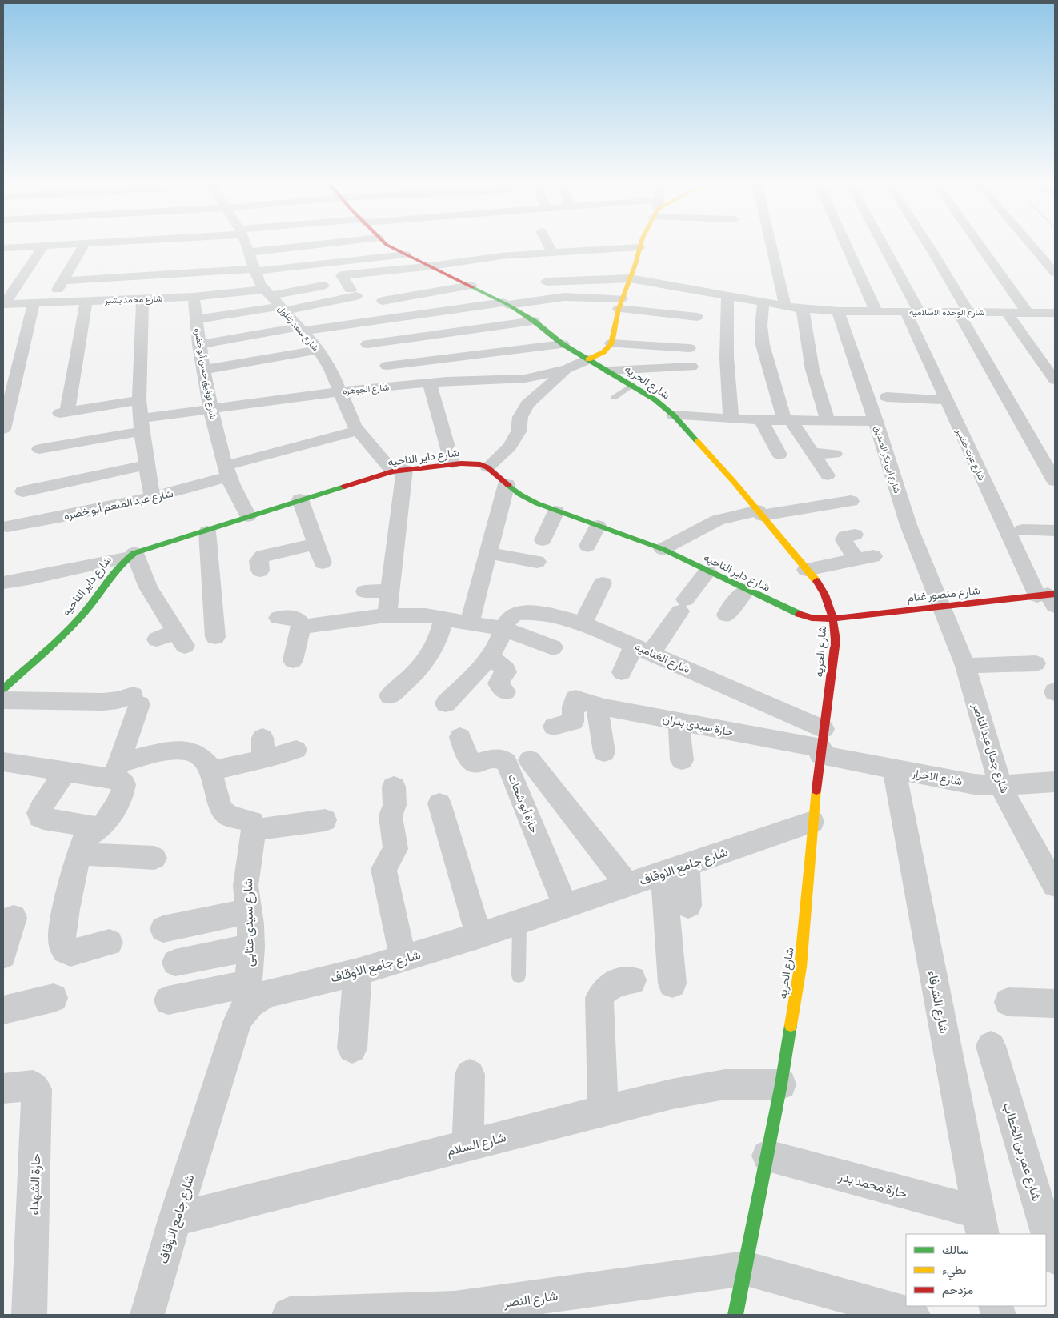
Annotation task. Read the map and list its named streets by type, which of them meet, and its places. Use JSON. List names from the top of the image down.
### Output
{
  "streets": {
    "street": [
      "شارع محمد بشير",
      "شارع الوحده الاسلاميه",
      "شارع سعد زغلول",
      "شارع توفيق حسن أبو خضره",
      "شارع الحريه",
      "شارع الجوهره",
      "شارع عزت خضير",
      "شارع داير الناحيه",
      "شارع ابى بكر الصديق",
      "شارع عبد المنعم أبو خضره",
      "شارع منصور غنام",
      "شارع الغناميه",
      "حارة سيدى بدران",
      "شارع جمال عبد الناصر",
      "شارع الاحرار",
      "حارة أبو شحات",
      "شارع جامع الاوقاف",
      "شارع سيدى عتابى",
      "شارع الشرفاء",
      "شارع السلام",
      "شارع عمر بن الخطاب",
      "حارة الشهداء",
      "حارة محمد بدر",
      "شارع النصر"
    ]
  },
  "crossings": [
    ["شارع محمد بشير", "شارع سعد زغلول"],
    ["شارع محمد بشير", "شارع توفيق حسن أبو خضره"],
    ["شارع الوحده الاسلاميه", "شارع عزت خضير"],
    ["شارع الوحده الاسلاميه", "شارع ابى بكر الصديق"],
    ["شارع سعد زغلول", "شارع الجوهره"],
    ["شارع سعد زغلول", "شارع داير الناحيه"],
    ["شارع توفيق حسن أبو خضره", "شارع الجوهره"],
    ["شارع توفيق حسن أبو خضره", "شارع داير الناحيه"],
    ["شارع توفيق حسن أبو خضره", "شارع عبد المنعم أبو خضره"],
    ["شارع الحريه", "شارع الجوهره"],
    ["شارع الحريه", "شارع داير الناحيه"],
    ["شارع الحريه", "شارع منصور غنام"],
    ["شارع الحريه", "شارع الغناميه"],
    ["شارع الحريه", "حارة سيدى بدران"],
    ["شارع الحريه", "شارع الاحرار"],
    ["شارع الحريه", "شارع جامع الاوقاف"],
    ["شارع الحريه", "شارع السلام"],
    ["شارع الحريه", "حارة محمد بدر"],
    ["شارع الحريه", "شارع النصر"],
    ["شارع عزت خضير", "شارع منصور غنام"],
    ["شارع داير الناحيه", "شارع منصور غنام"],
    ["شارع ابى بكر الصديق", "شارع منصور غنام"],
    ["شارع ابى بكر الصديق", "شارع جمال عبد الناصر"],
    ["شارع منصور غنام", "شارع جمال عبد الناصر"],
    ["شارع الغناميه", "حارة سيدى بدران"],
    ["شارع الغناميه", "شارع الاحرار"],
    ["حارة سيدى بدران", "شارع الاحرار"],
    ["شارع جمال عبد الناصر", "شارع الاحرار"],
    ["شارع الاحرار", "شارع الشرفاء"],
    ["حارة أبو شحات", "شارع جامع الاوقاف"],
    ["شارع جامع الاوقاف", "شارع سيدى عتابى"],
    ["شارع جامع الاوقاف", "شارع السلام"],
    ["شارع الشرفاء", "حارة محمد بدر"]
  ],
  "legend": ["سالك", "بطيء", "مزدحم"]
}
